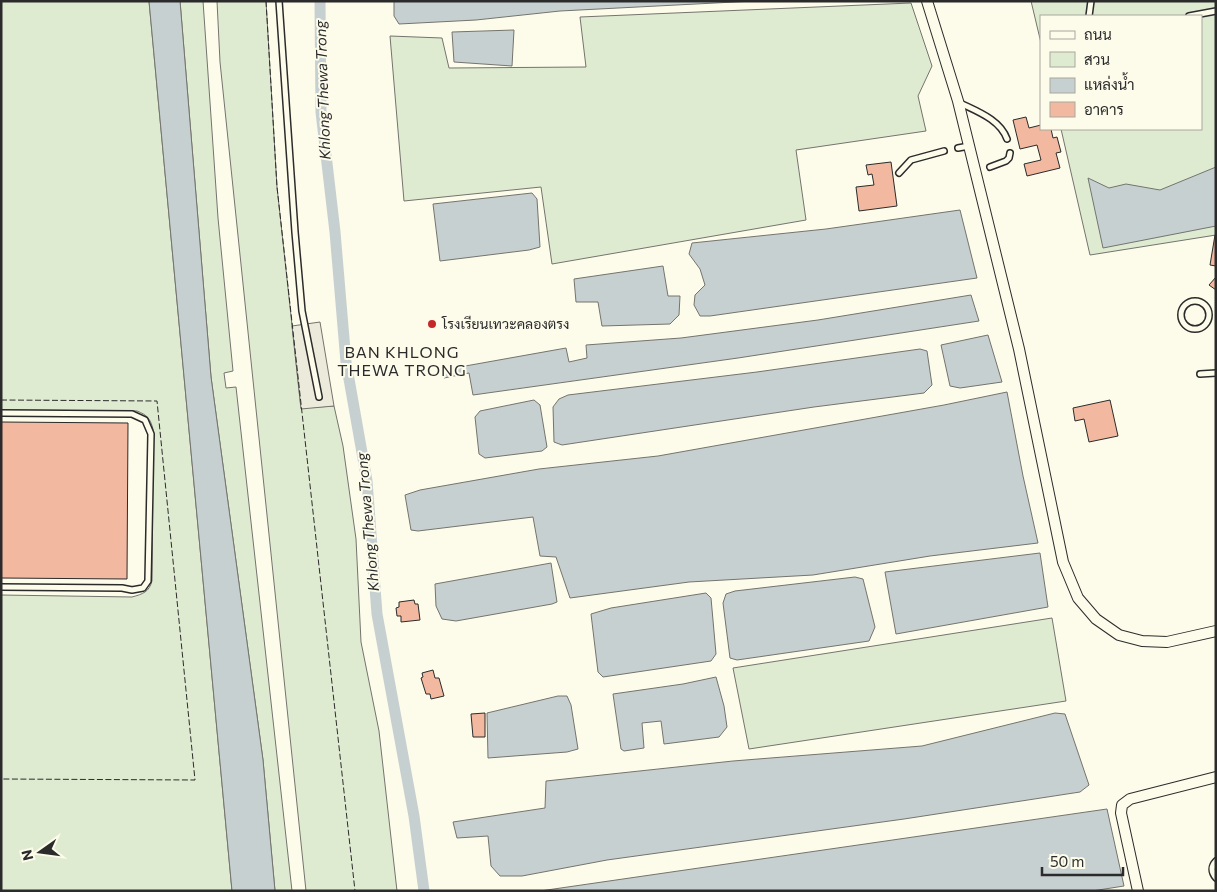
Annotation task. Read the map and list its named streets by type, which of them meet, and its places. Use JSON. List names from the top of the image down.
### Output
{
  "districts": ["BAN KHLONG THEWA TRONG"],
  "water": ["Khlong Thewa Trong"],
  "places": ["โรงเรียนเทวะคลองตรง"],
  "legend": [
    "ถนน",
    "สวน",
    "แหล่งน้ำ",
    "อาคาร"
  ],
  "scale_bar": "50 m",
  "north": "left"
}
